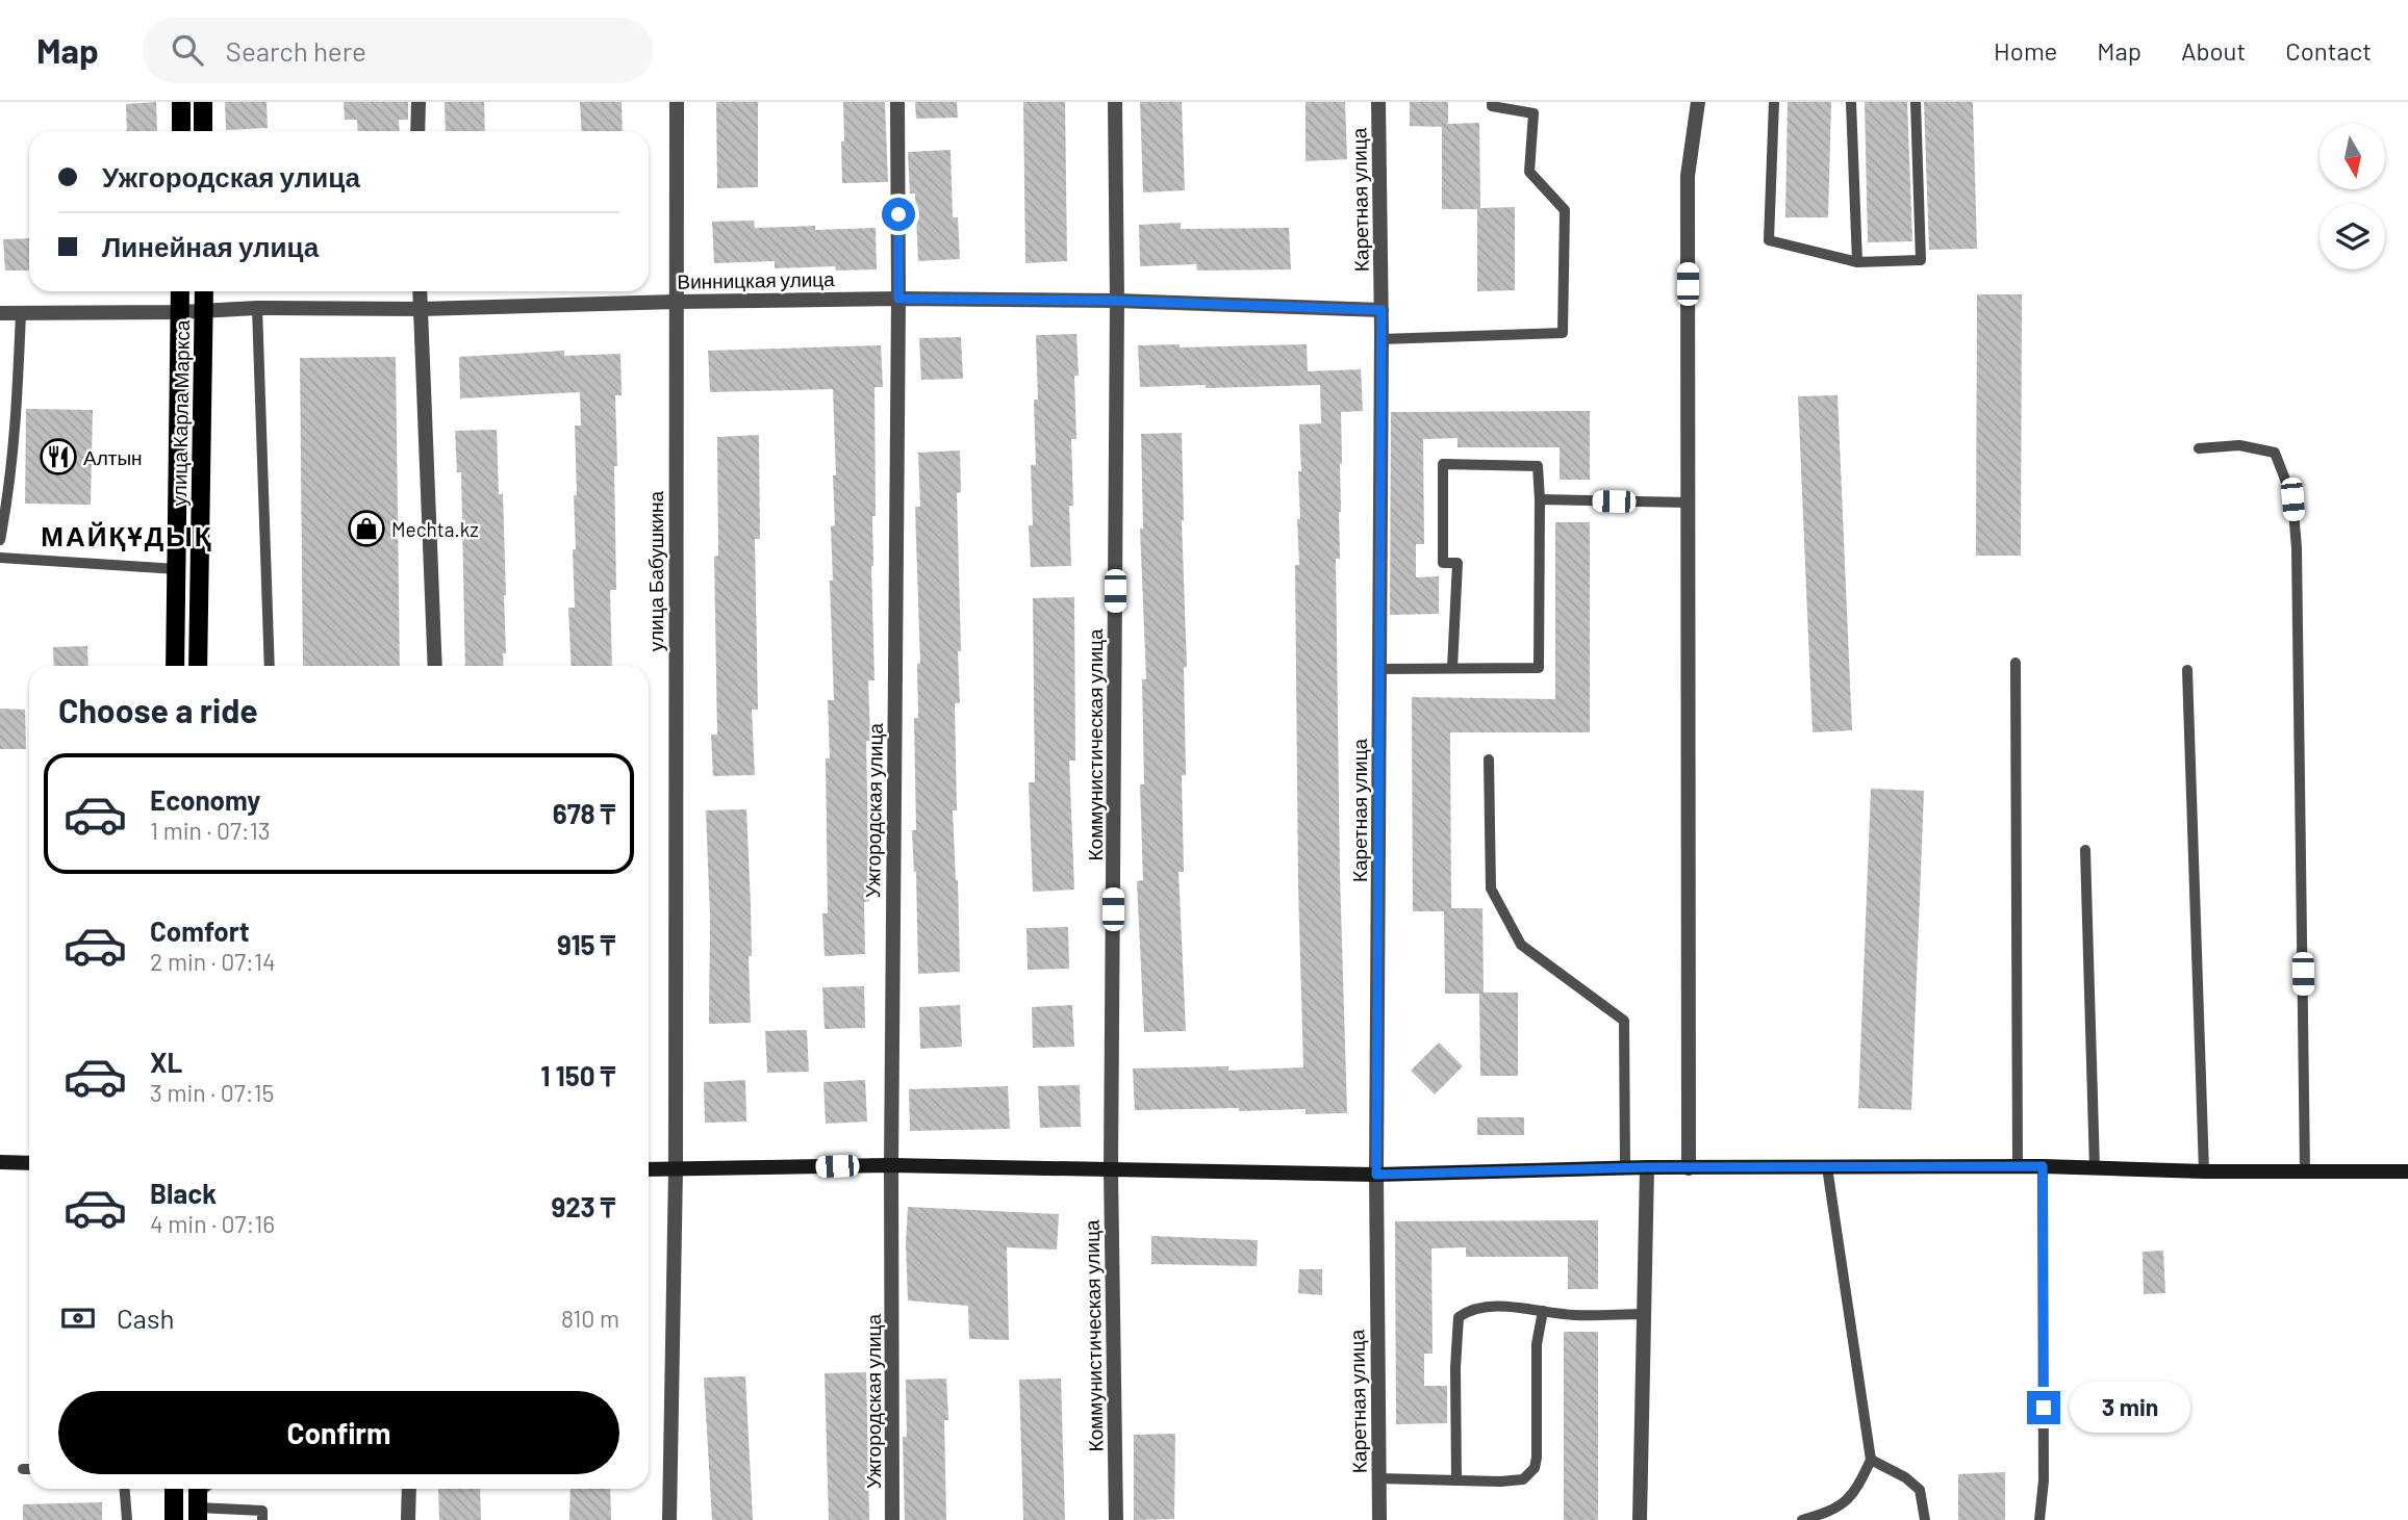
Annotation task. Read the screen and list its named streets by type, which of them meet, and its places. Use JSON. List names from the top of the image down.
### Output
{
  "streets": {
    "main road": ["улица Карла Маркса"],
    "street": [
      "Каретная улица",
      "Винницкая улица",
      "улица Бабушкина",
      "Коммунистическая улица",
      "Ужгородская улица"
    ]
  },
  "crossings": [
    ["Каретная улица", "Винницкая улица"],
    ["Винницкая улица", "улица Карла Маркса"],
    ["Винницкая улица", "улица Бабушкина"],
    ["Винницкая улица", "Коммунистическая улица"],
    ["Винницкая улица", "Ужгородская улица"]
  ],
  "districts": ["МАЙҚҰДЫҚ"],
  "places": {
    "restaurant": ["Алтын"],
    "shop": ["Mechta.kz"]
  },
  "north": "bottom",
  "page": {
    "header": "Map",
    "search": "Search here",
    "nav": [
      "Home",
      "Map",
      "About",
      "Contact"
    ],
    "banner": ["Ужгородская улица", "Линейная улица"],
    "heading": "Choose a ride",
    "list": [
      {
        "name": "Economy",
        "note": "1 min · 07:13",
        "value": "678 ₸"
      },
      {
        "name": "Comfort",
        "note": "2 min · 07:14",
        "value": "915 ₸"
      },
      {
        "name": "XL",
        "note": "3 min · 07:15",
        "value": "1 150 ₸"
      },
      {
        "name": "Black",
        "note": "4 min · 07:16",
        "value": "923 ₸"
      }
    ],
    "pay": ["Cash", "810 m"],
    "buttons": "Confirm",
    "bubble": "3 min"
  }
}
